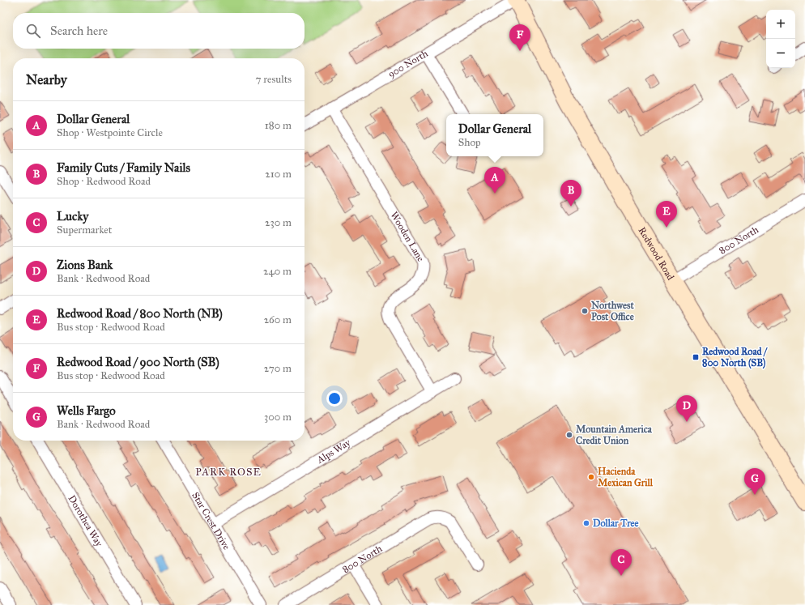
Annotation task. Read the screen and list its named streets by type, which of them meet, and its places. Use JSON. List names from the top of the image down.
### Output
{
  "streets": {
    "main road": ["Redwood Road"],
    "street": [
      "900 North",
      "Wooden Lane",
      "800 North",
      "Alps Way",
      "Dorothea Way",
      "Star Crest Drive"
    ]
  },
  "crossings": [
    ["900 North", "Wooden Lane"],
    ["900 North", "Redwood Road"],
    ["Wooden Lane", "Alps Way"],
    ["800 North", "Redwood Road"],
    ["Alps Way", "Star Crest Drive"]
  ],
  "districts": ["PARK ROSE"],
  "places": {
    "other": [
      "Northwest Post Office",
      "Mountain America Credit Union",
      "Hacienda Mexican Grill",
      "Dollar Tree"
    ],
    "transit": ["Redwood Road / 800 North (SB)"]
  },
  "page": {
    "map_buttons": ["+", "−"],
    "search": "Search here",
    "pins": [
      "F",
      "A",
      "B",
      "E",
      "D",
      "G",
      "C"
    ],
    "heading": ["Nearby", "7 results"],
    "list": [
      {
        "mark": "A",
        "name": "Dollar General",
        "note": "Shop · Westpointe Circle",
        "value": "180 m"
      },
      {
        "mark": "B",
        "name": "Family Cuts / Family Nails",
        "note": "Shop · Redwood Road",
        "value": "210 m"
      },
      {
        "mark": "C",
        "name": "Lucky",
        "note": "Supermarket",
        "value": "230 m"
      },
      {
        "mark": "D",
        "name": "Zions Bank",
        "note": "Bank · Redwood Road",
        "value": "240 m"
      },
      {
        "mark": "E",
        "name": "Redwood Road / 800 North (NB)",
        "note": "Bus stop · Redwood Road",
        "value": "260 m"
      },
      {
        "mark": "F",
        "name": "Redwood Road / 900 North (SB)",
        "note": "Bus stop · Redwood Road",
        "value": "270 m"
      },
      {
        "mark": "G",
        "name": "Wells Fargo",
        "note": "Bank · Redwood Road",
        "value": "300 m"
      }
    ],
    "popup": ["Dollar General", "Shop"]
  }
}
